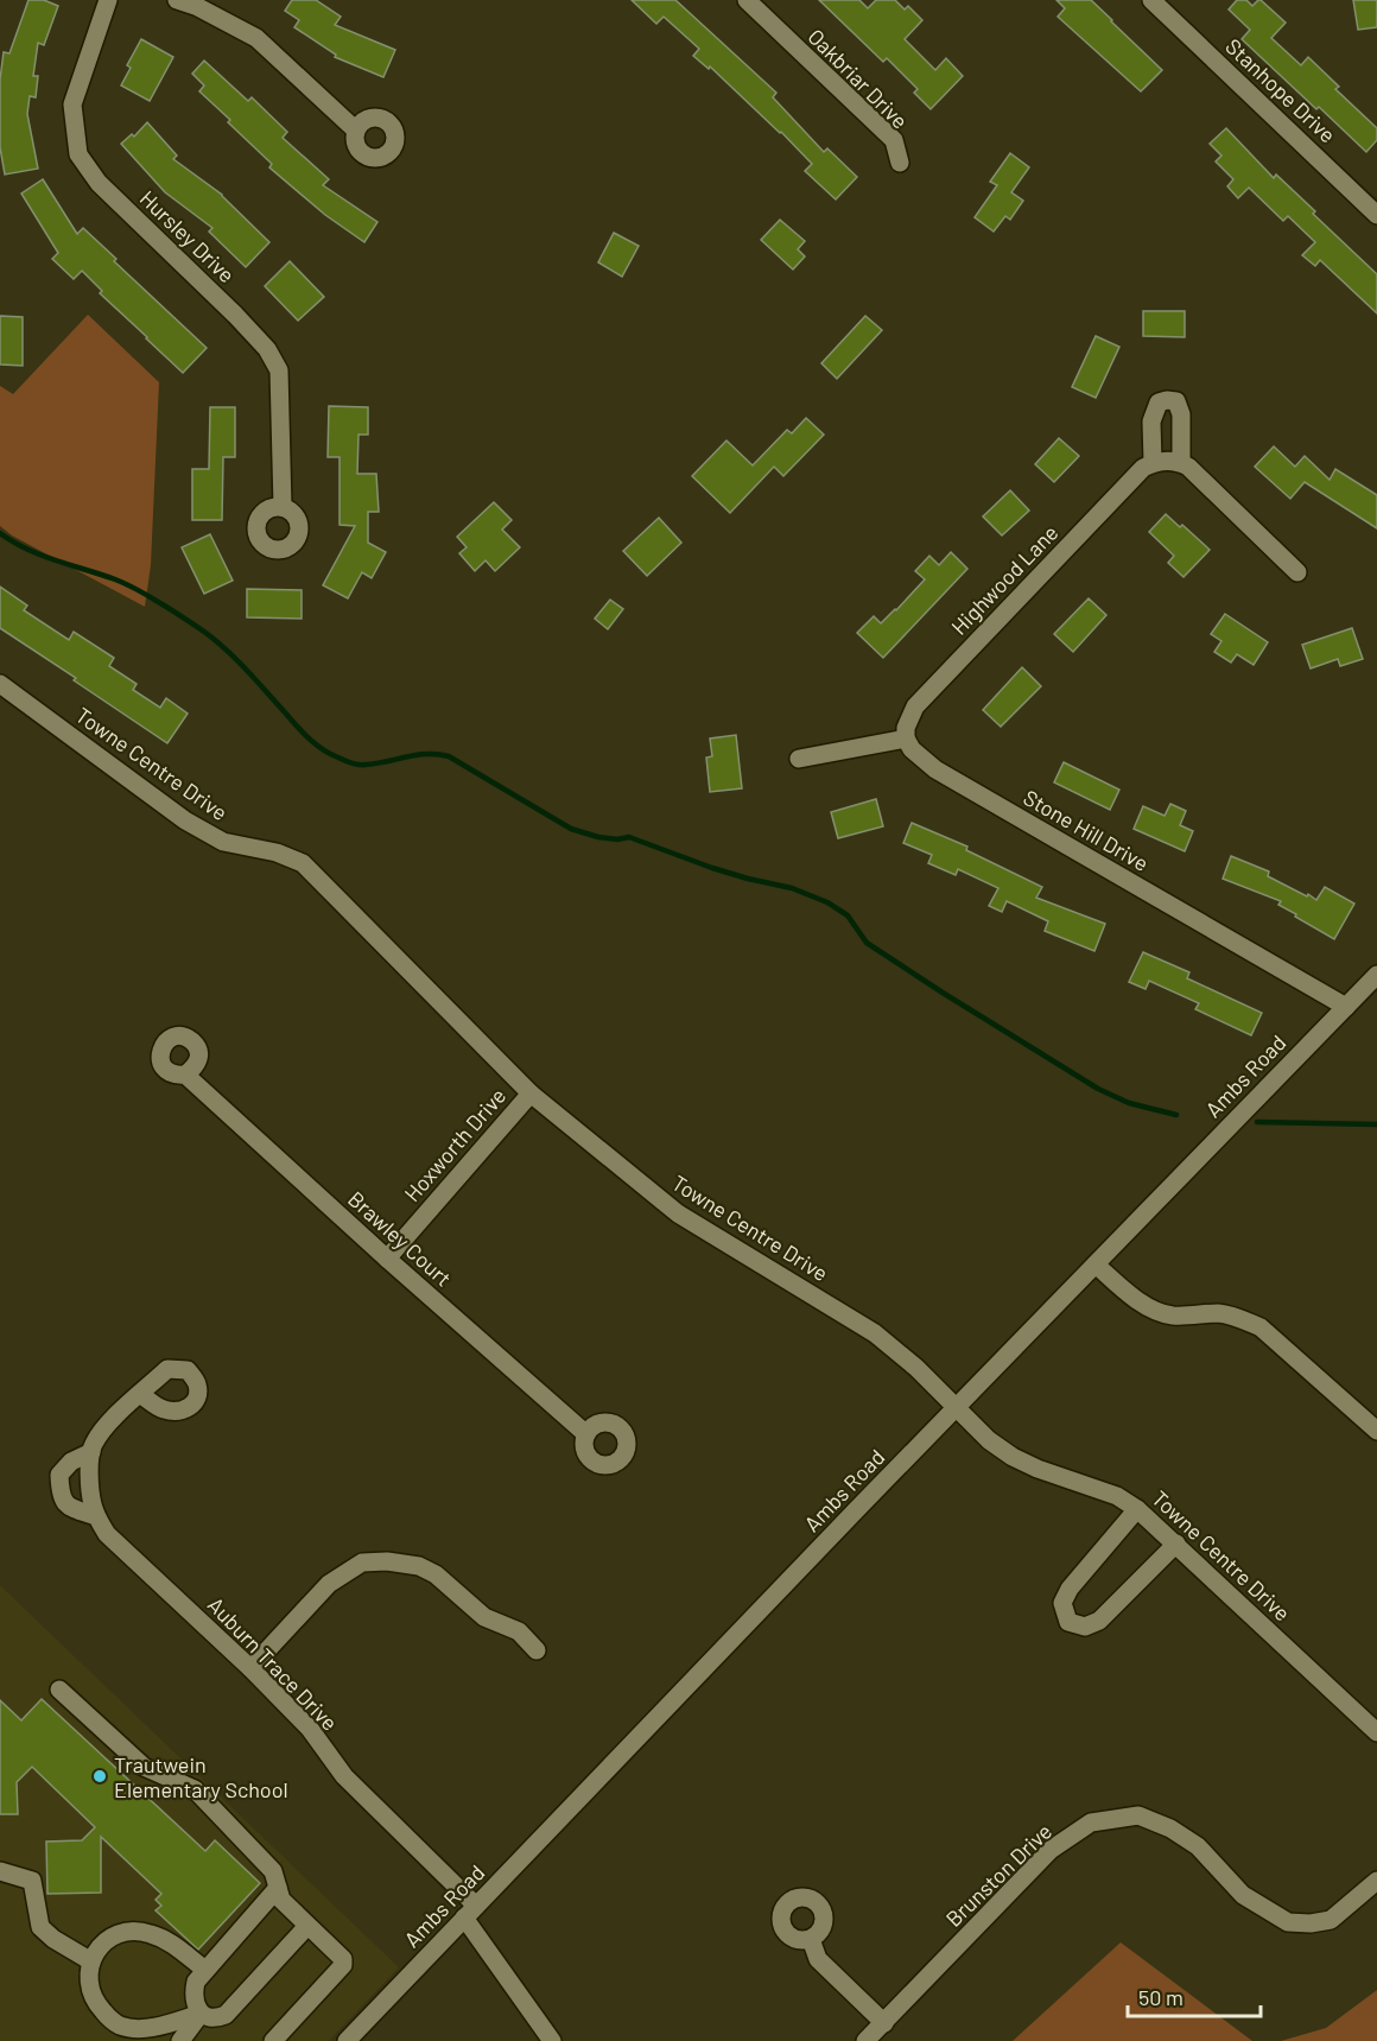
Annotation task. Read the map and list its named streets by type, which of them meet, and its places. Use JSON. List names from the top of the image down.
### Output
{
  "streets": {
    "street": [
      "Oakbriar Drive",
      "Stanhope Drive",
      "Hursley Drive",
      "Highwood Lane",
      "Towne Centre Drive",
      "Stone Hill Drive",
      "Ambs Road",
      "Hoxworth Drive",
      "Brawley Court",
      "Auburn Trace Drive",
      "Brunston Drive"
    ]
  },
  "crossings": [
    ["Highwood Lane", "Stone Hill Drive"],
    ["Towne Centre Drive", "Ambs Road"],
    ["Towne Centre Drive", "Hoxworth Drive"],
    ["Stone Hill Drive", "Ambs Road"],
    ["Ambs Road", "Auburn Trace Drive"],
    ["Hoxworth Drive", "Brawley Court"]
  ],
  "places": ["Trautwein Elementary School"],
  "scale_bar": "50 m"
}
